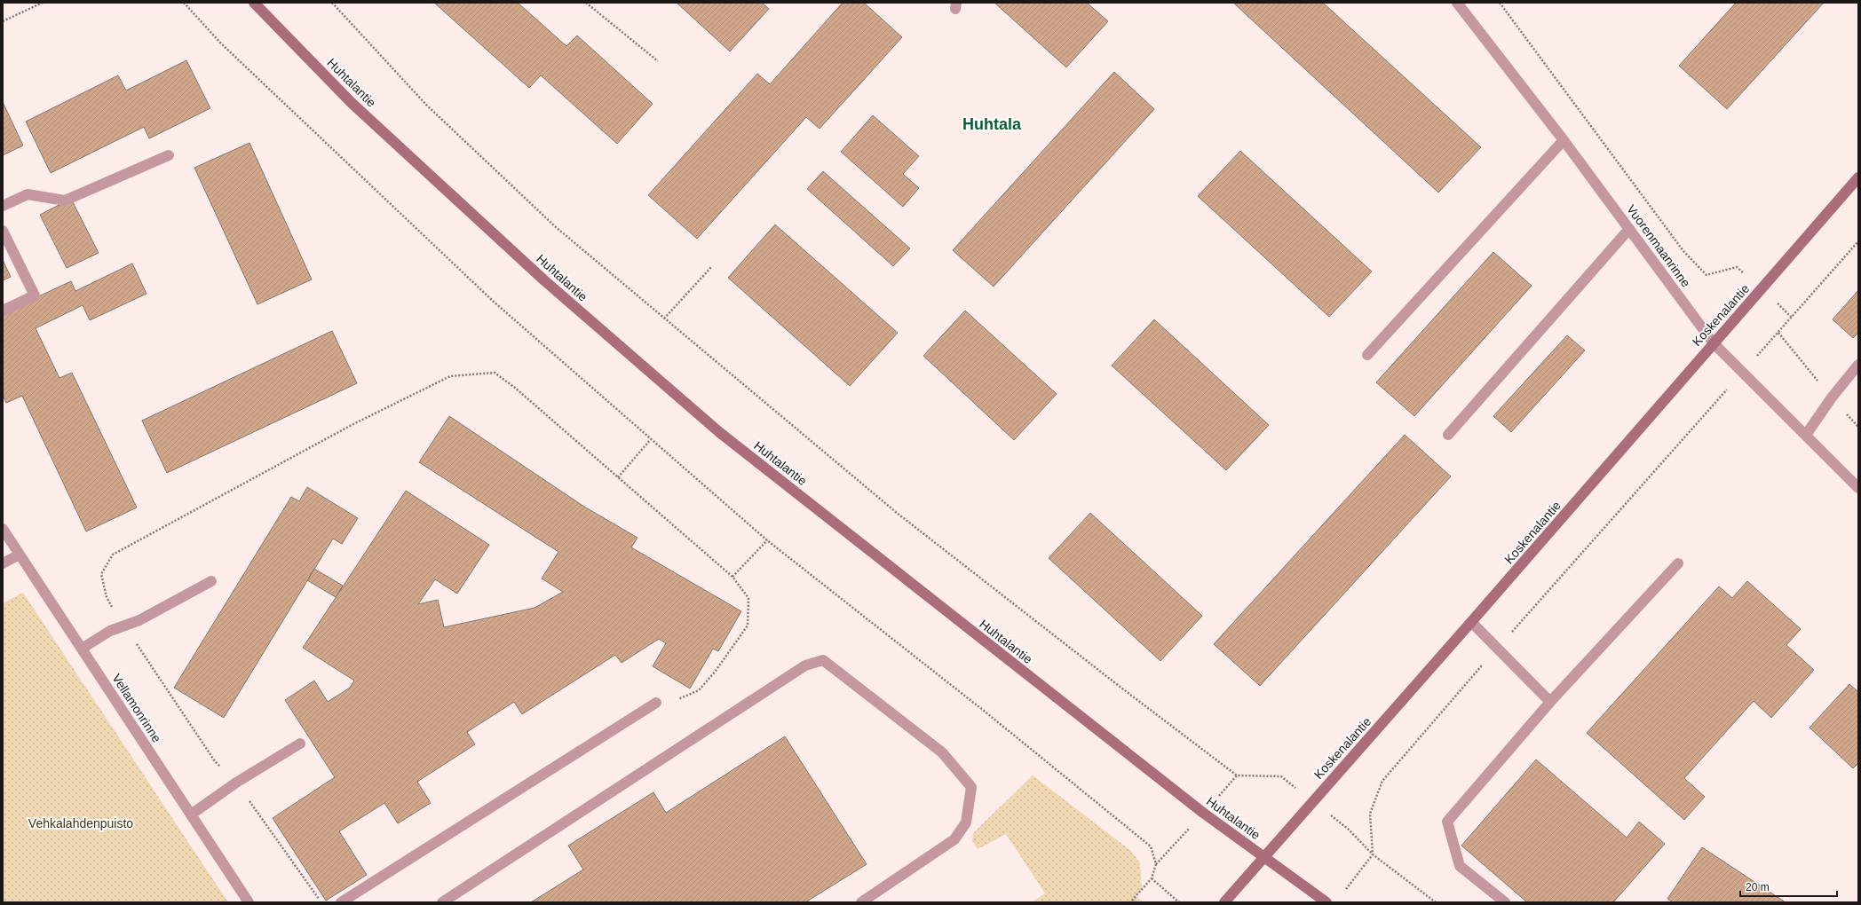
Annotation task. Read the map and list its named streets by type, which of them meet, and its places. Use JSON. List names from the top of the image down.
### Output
{
  "streets": {
    "main road": ["Huhtalantie", "Koskenalantie"],
    "street": ["Vuorenmaanrinne", "Vellamonrinne"]
  },
  "crossings": [
    ["Huhtalantie", "Koskenalantie"],
    ["Vuorenmaanrinne", "Koskenalantie"]
  ],
  "districts": ["Huhtala"],
  "parks": ["Vehkalahdenpuisto"],
  "scale_bar": "20 m"
}
